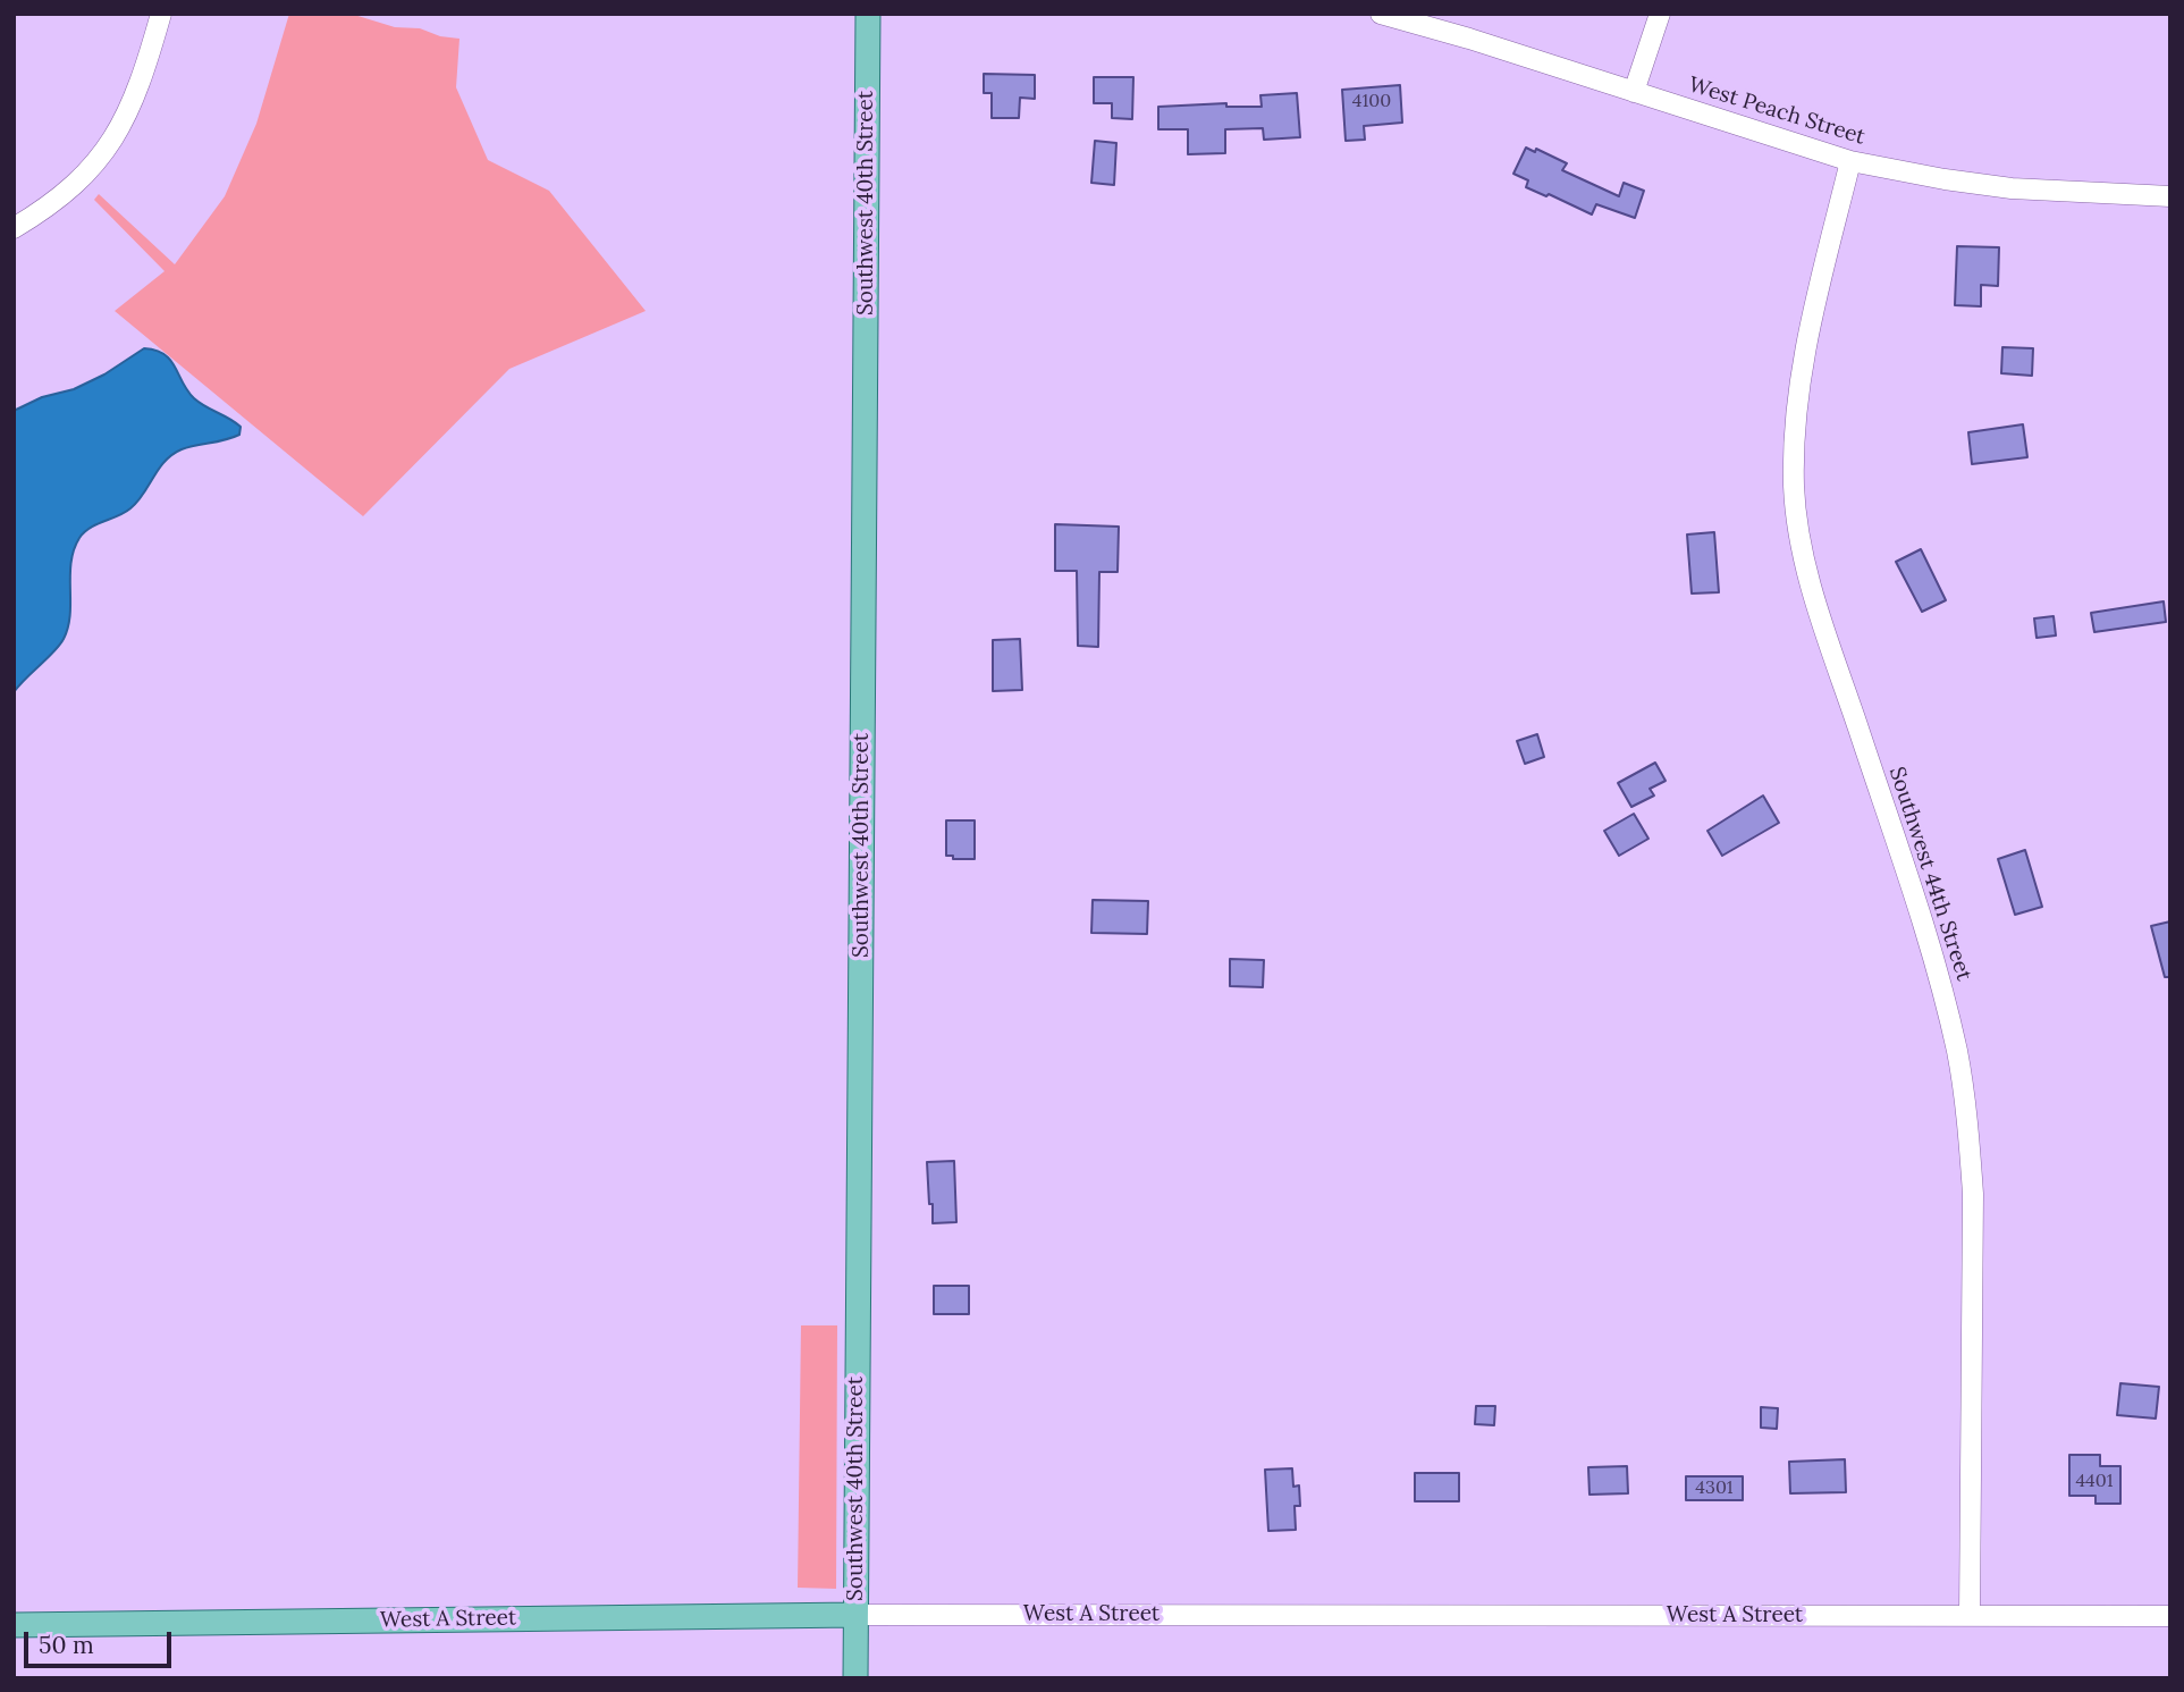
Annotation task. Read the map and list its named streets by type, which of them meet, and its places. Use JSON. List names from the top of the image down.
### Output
{
  "streets": {
    "main road": ["Southwest 40th Street", "West A Street"],
    "street": ["West Peach Street", "Southwest 44th Street"]
  },
  "crossings": [
    ["West Peach Street", "Southwest 44th Street"],
    ["Southwest 40th Street", "West A Street"],
    ["Southwest 44th Street", "West A Street"]
  ],
  "house_numbers": ["4100", "4401", "4301"],
  "scale_bar": "50 m"
}
